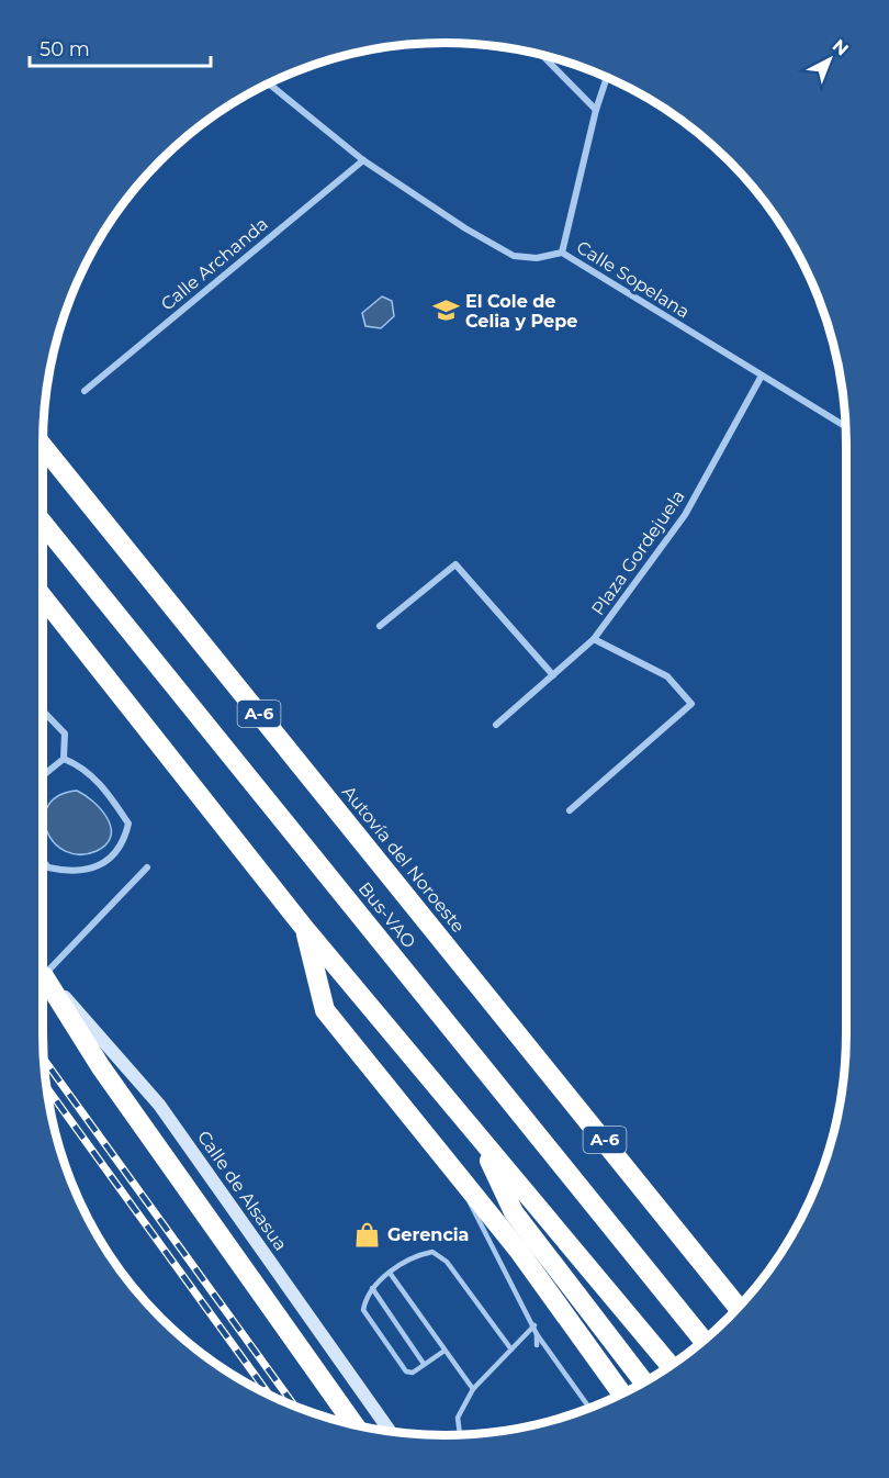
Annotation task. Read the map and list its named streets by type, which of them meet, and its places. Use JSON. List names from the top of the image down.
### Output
{
  "streets": {
    "highway": ["A-6", "Autovía del Noroeste", "Bus-VAO"],
    "street": [
      "Calle Archanda",
      "Calle Sopelana",
      "Plaza Gordejuela",
      "Calle de Alsasua"
    ]
  },
  "crossings": [
    ["Calle Archanda", "Calle Sopelana"],
    ["Calle Sopelana", "Plaza Gordejuela"]
  ],
  "places": {
    "school or university": ["El Cole de Celia y Pepe"],
    "shop": ["Gerencia"]
  },
  "scale_bar": "50 m",
  "north": "top right"
}
